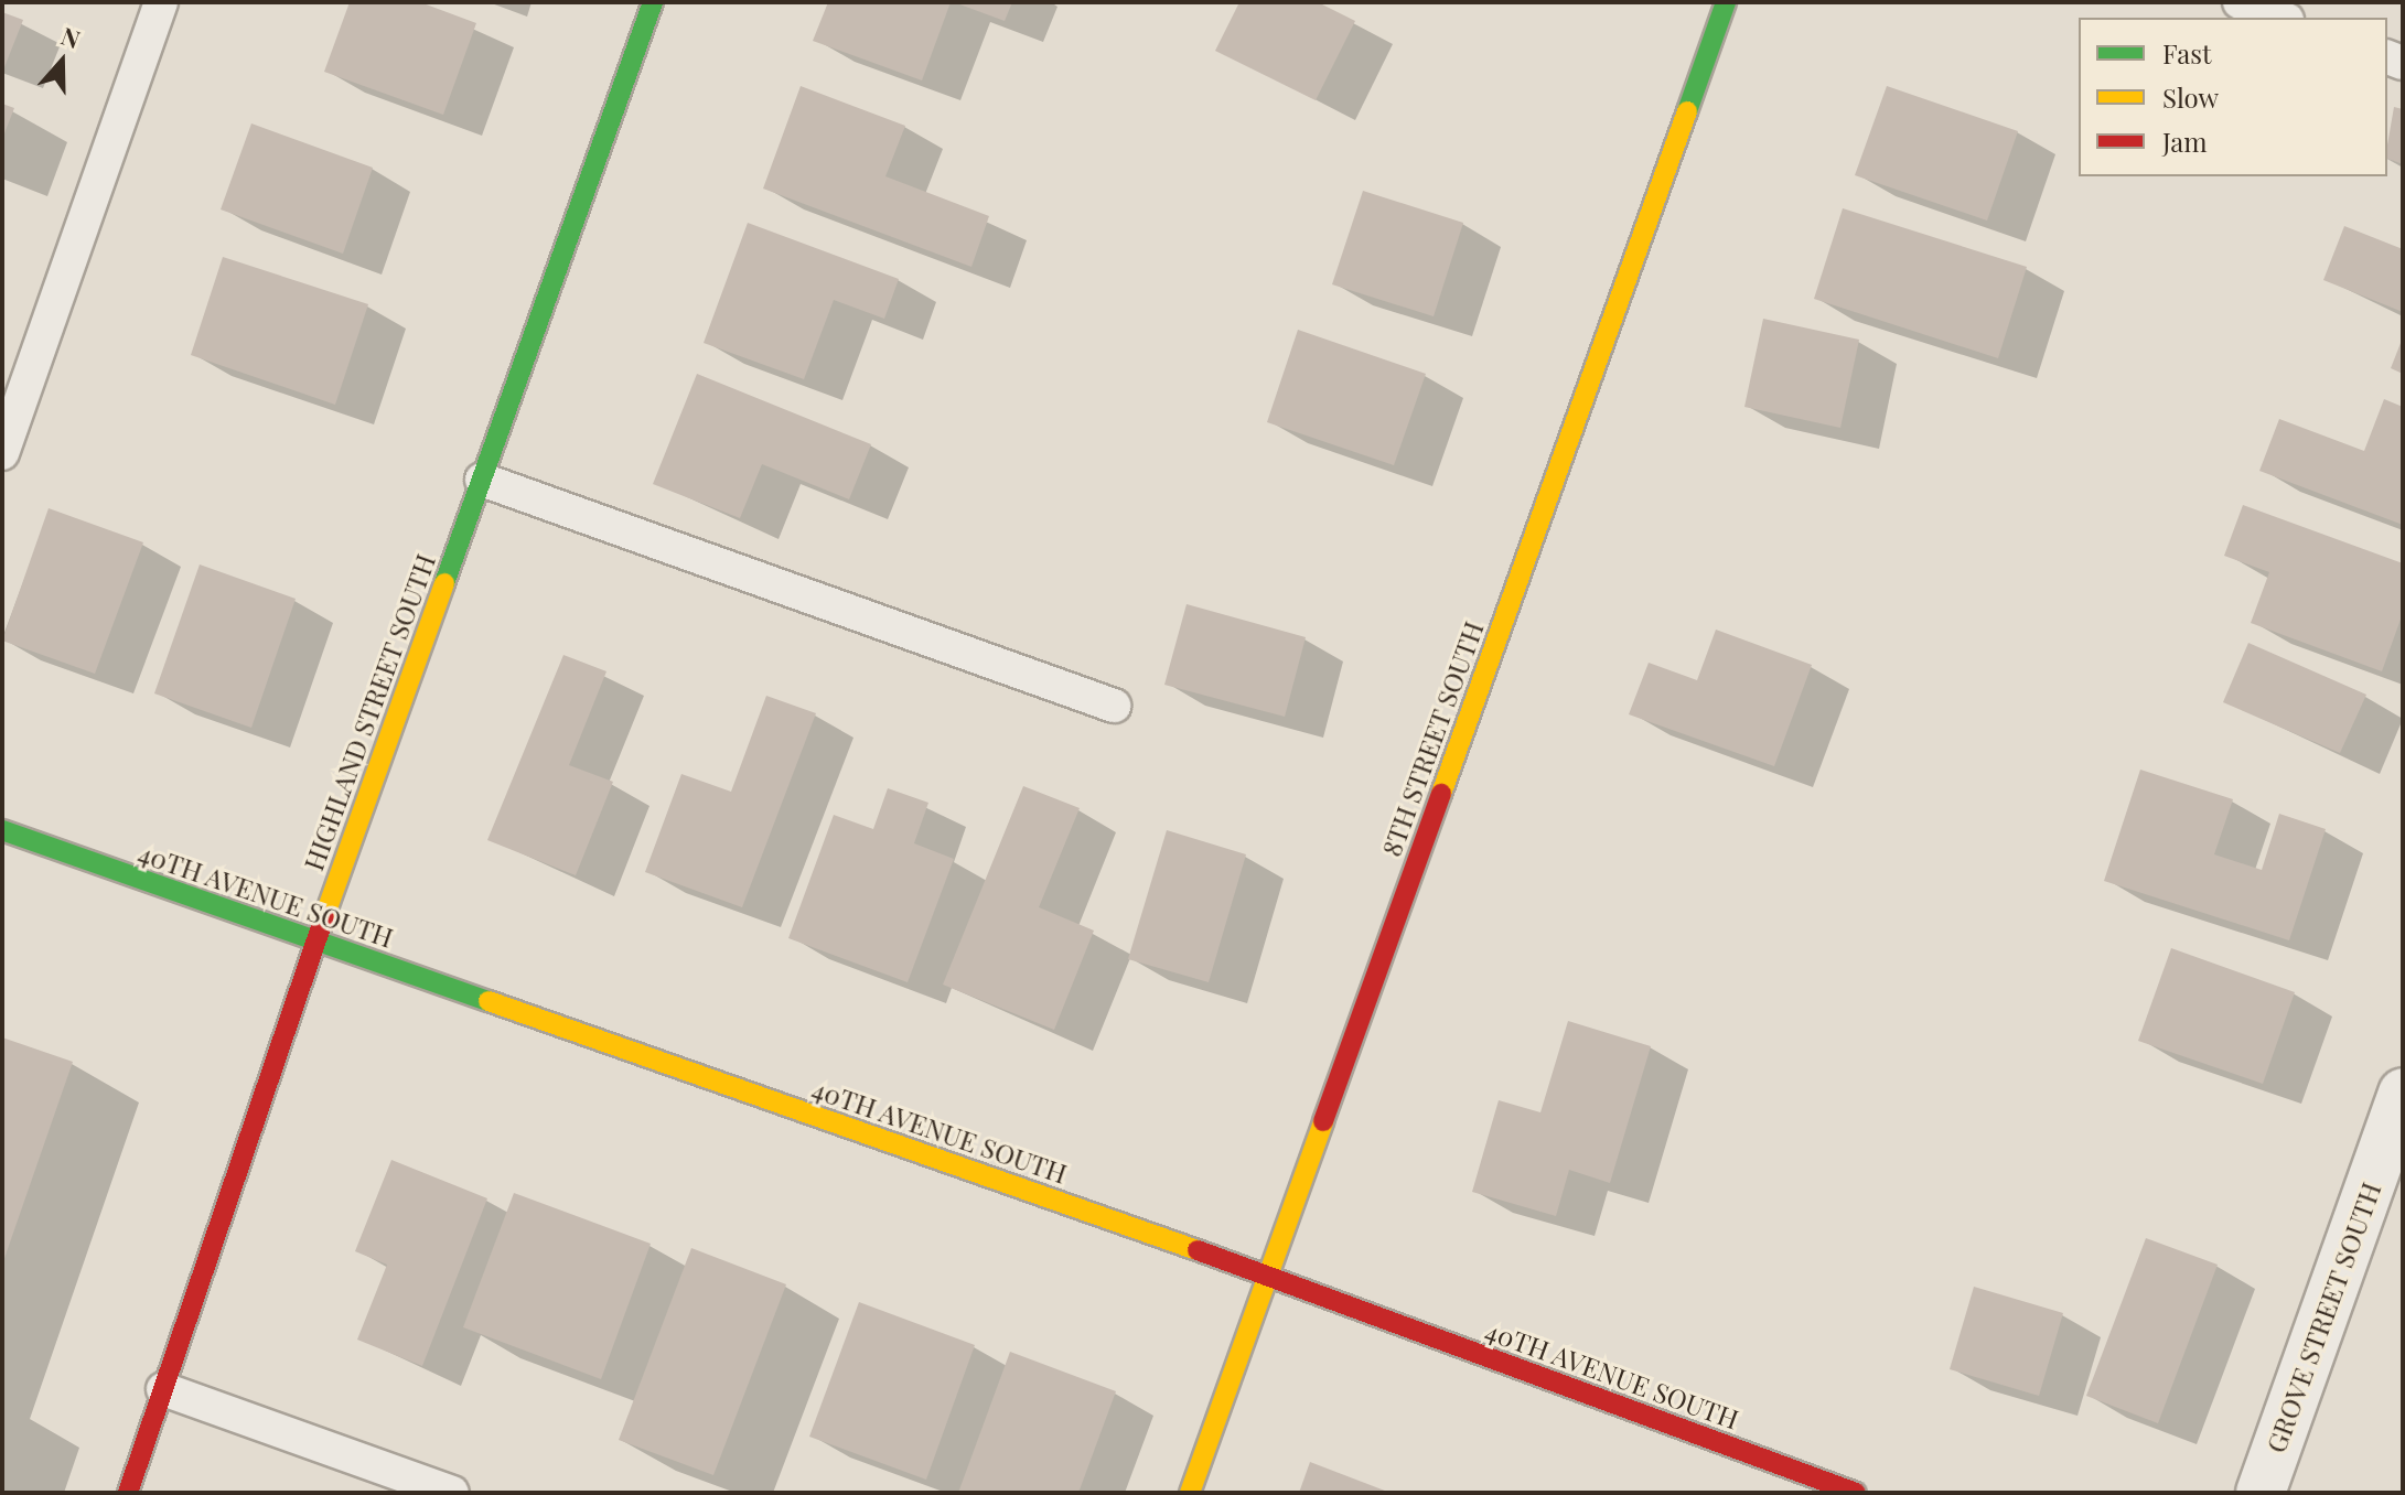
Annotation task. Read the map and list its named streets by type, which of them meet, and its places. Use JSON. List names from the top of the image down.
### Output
{
  "streets": {
    "street": [
      "HIGHLAND STREET SOUTH",
      "8TH STREET SOUTH",
      "40TH AVENUE SOUTH",
      "GROVE STREET SOUTH"
    ]
  },
  "crossings": [
    ["HIGHLAND STREET SOUTH", "40TH AVENUE SOUTH"],
    ["8TH STREET SOUTH", "40TH AVENUE SOUTH"]
  ],
  "legend": ["Fast", "Slow", "Jam"],
  "north": "top"
}
